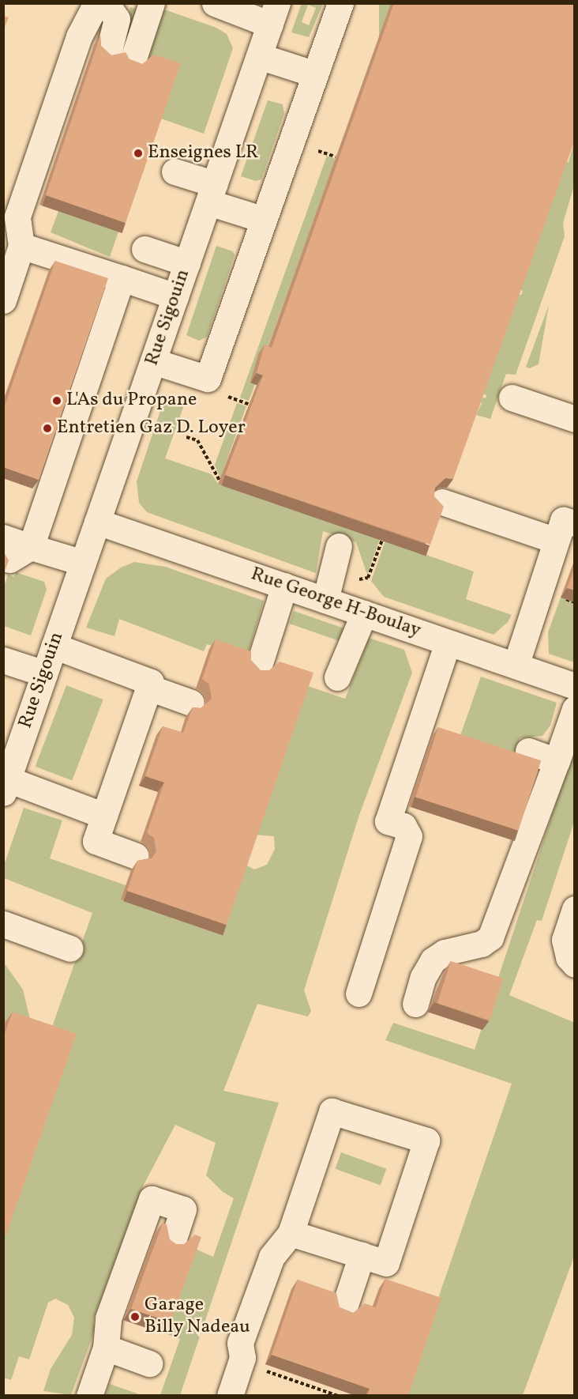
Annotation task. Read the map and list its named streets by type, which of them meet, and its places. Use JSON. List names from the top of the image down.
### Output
{
  "streets": {
    "street": ["Rue Sigouin", "Rue George H-Boulay"]
  },
  "crossings": [
    ["Rue Sigouin", "Rue George H-Boulay"]
  ],
  "places": [
    "Enseignes LR",
    "L'As du Propane",
    "Entretien Gaz D. Loyer",
    "Garage Billy Nadeau"
  ]
}
